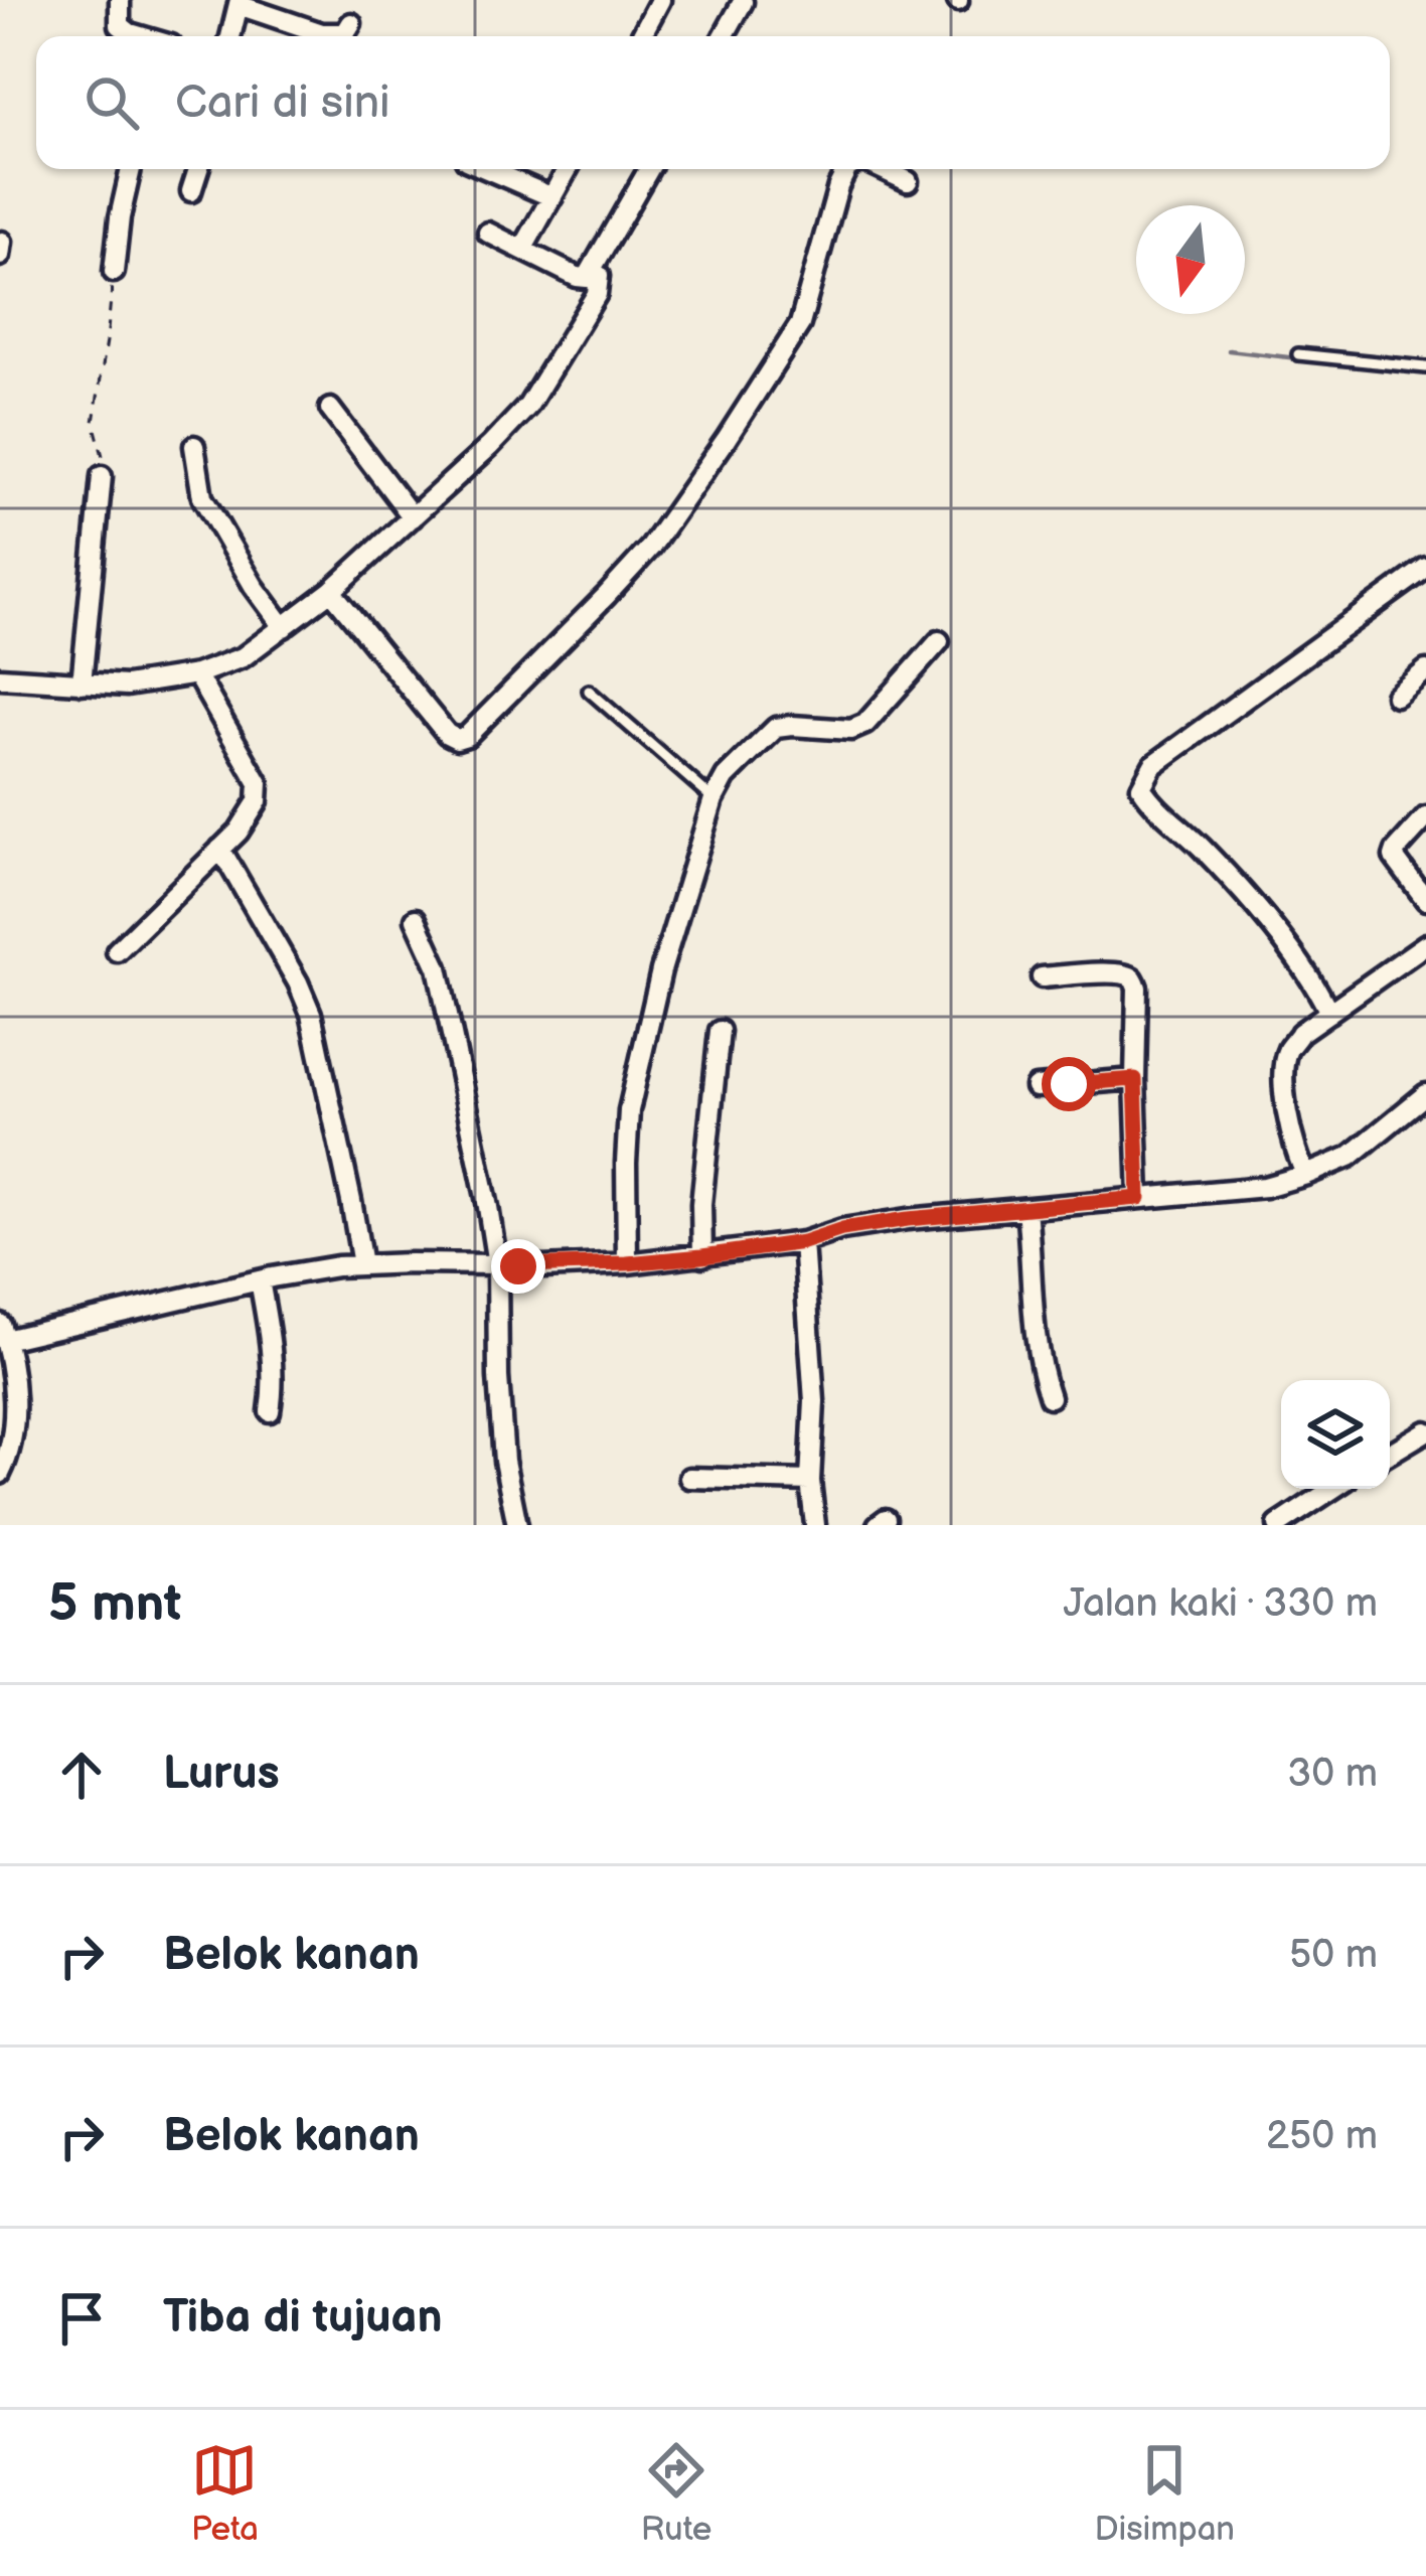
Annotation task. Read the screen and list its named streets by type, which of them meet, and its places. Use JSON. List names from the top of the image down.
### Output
{
  "north": "bottom",
  "page": {
    "search": "Cari di sini",
    "heading": ["5 mnt", "Jalan kaki · 330 m"],
    "list": [
      ["Lurus", "30 m"],
      ["Belok kanan", "50 m"],
      ["Belok kanan", "250 m"],
      "Tiba di tujuan"
    ],
    "nav": ["Peta", "Rute", "Disimpan"]
  }
}
